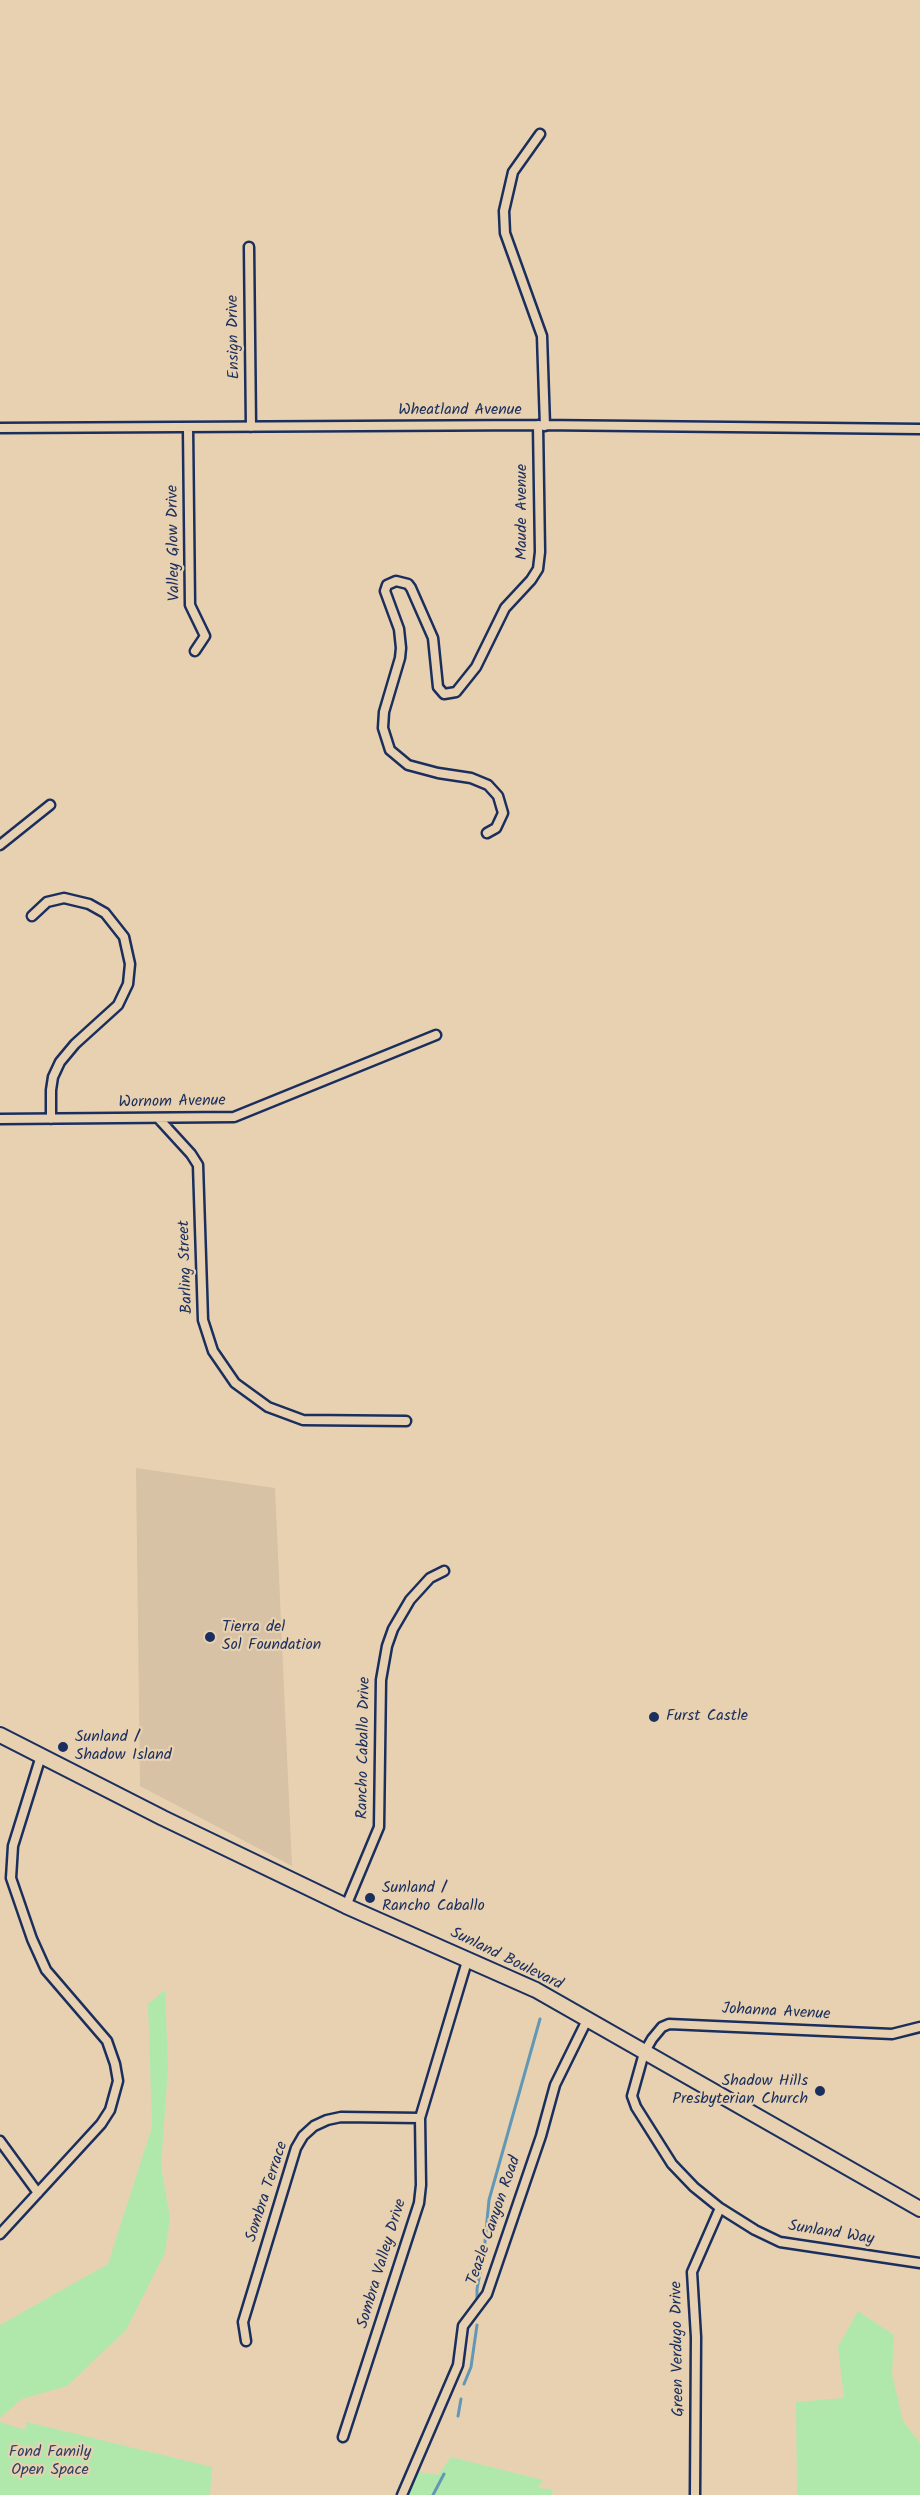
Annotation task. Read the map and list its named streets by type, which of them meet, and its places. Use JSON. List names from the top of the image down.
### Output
{
  "streets": {
    "main road": ["Sunland Boulevard"],
    "street": [
      "Ensign Drive",
      "Wheatland Avenue",
      "Maude Avenue",
      "Valley Glow Drive",
      "Wornom Avenue",
      "Barling Street",
      "Rancho Caballo Drive",
      "Johanna Avenue",
      "Sombra Terrace",
      "Teazle Canyon Road",
      "Sunland Way",
      "Sombra Valley Drive",
      "Green Verdugo Drive"
    ]
  },
  "crossings": [
    ["Ensign Drive", "Wheatland Avenue"],
    ["Wheatland Avenue", "Maude Avenue"],
    ["Wheatland Avenue", "Valley Glow Drive"],
    ["Wornom Avenue", "Barling Street"],
    ["Rancho Caballo Drive", "Sunland Boulevard"],
    ["Sunland Boulevard", "Johanna Avenue"],
    ["Sunland Boulevard", "Teazle Canyon Road"],
    ["Sunland Boulevard", "Sunland Way"],
    ["Sunland Boulevard", "Sombra Valley Drive"],
    ["Johanna Avenue", "Sunland Way"],
    ["Sombra Terrace", "Sombra Valley Drive"],
    ["Sunland Way", "Green Verdugo Drive"]
  ],
  "parks": ["Fond Family Open Space"],
  "places": [
    "Tierra del Sol Foundation",
    "Furst Castle",
    "Sunland / Shadow Island",
    "Sunland / Rancho Caballo",
    "Shadow Hills Presbyterian Church"
  ]
}
